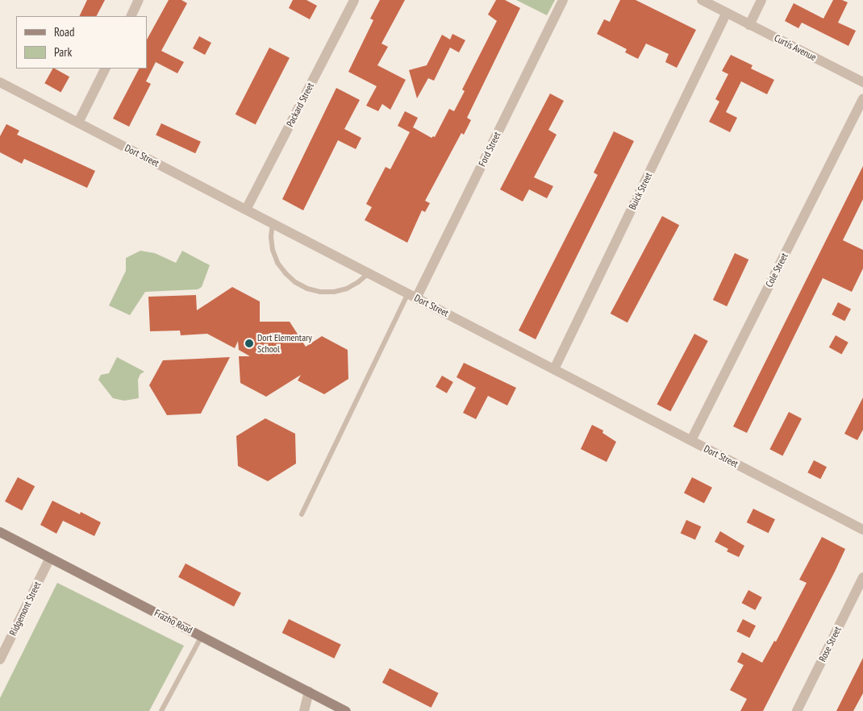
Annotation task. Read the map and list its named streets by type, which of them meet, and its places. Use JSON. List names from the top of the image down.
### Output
{
  "streets": {
    "street": [
      "Curtis Avenue",
      "Packard Street",
      "Ford Street",
      "Dort Street",
      "Buick Street",
      "Cole Street",
      "Ridgemont Street",
      "Frazho Road",
      "Rose Street"
    ]
  },
  "crossings": [
    ["Curtis Avenue", "Buick Street"],
    ["Packard Street", "Dort Street"],
    ["Ford Street", "Dort Street"],
    ["Dort Street", "Buick Street"],
    ["Dort Street", "Cole Street"],
    ["Ridgemont Street", "Frazho Road"]
  ],
  "places": ["Dort Elementary School"],
  "legend": ["Road", "Park"]
}
